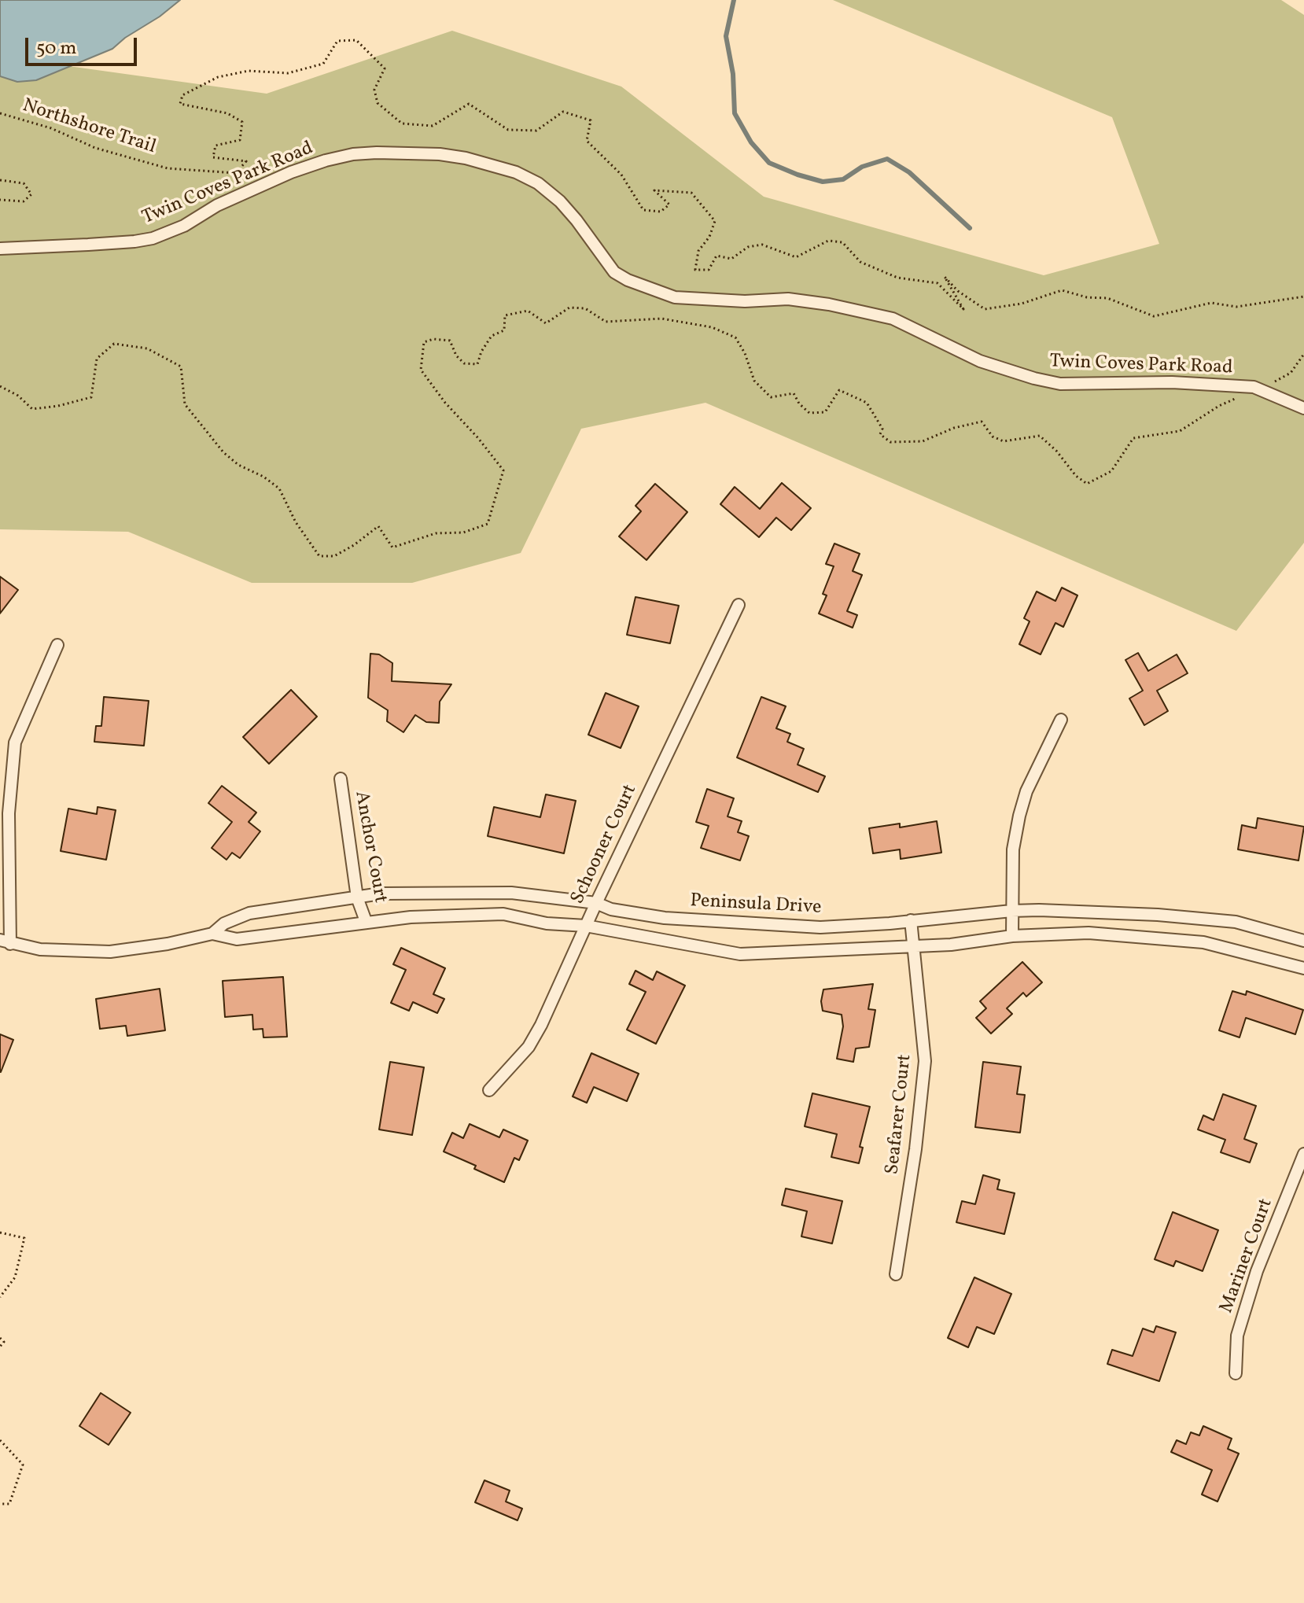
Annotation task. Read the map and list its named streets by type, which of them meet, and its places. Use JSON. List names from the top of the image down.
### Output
{
  "streets": {
    "street": [
      "Twin Coves Park Road",
      "Schooner Court",
      "Anchor Court",
      "Peninsula Drive",
      "Seafarer Court",
      "Mariner Court"
    ],
    "path": ["Northshore Trail"]
  },
  "crossings": [
    ["Schooner Court", "Peninsula Drive"],
    ["Anchor Court", "Peninsula Drive"],
    ["Peninsula Drive", "Seafarer Court"]
  ],
  "scale_bar": "50 m"
}
